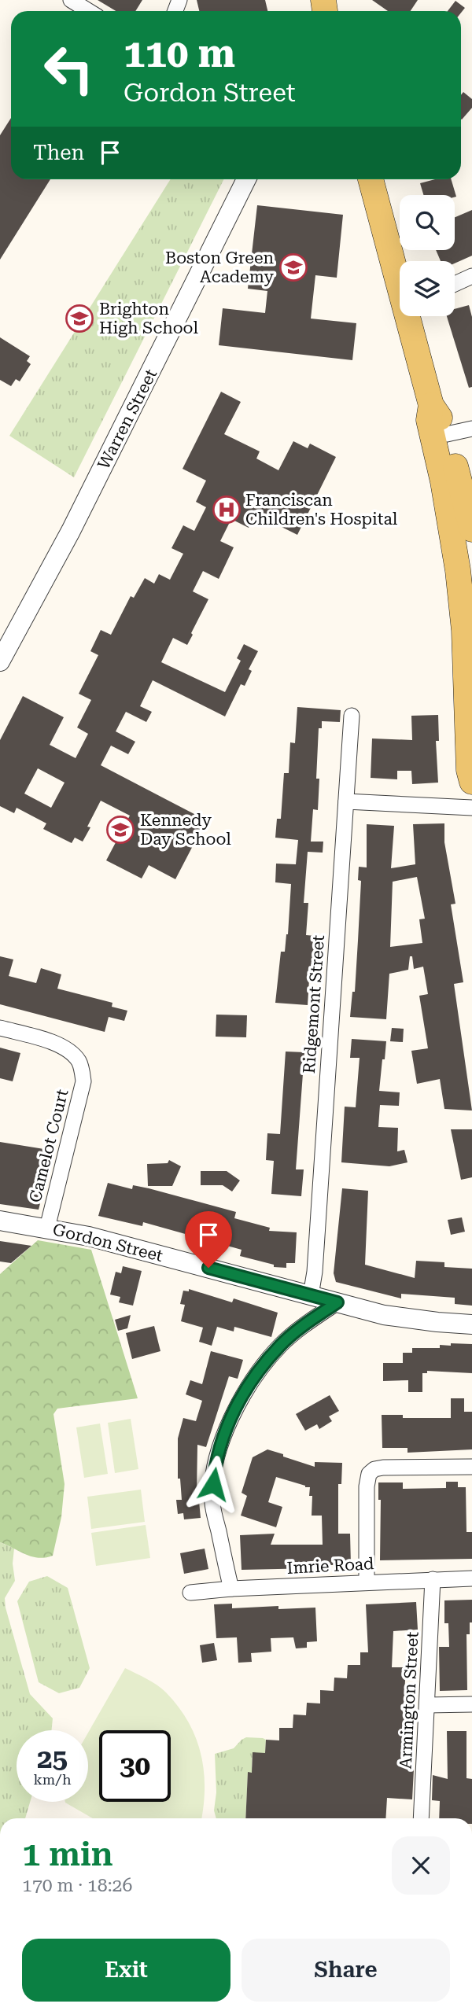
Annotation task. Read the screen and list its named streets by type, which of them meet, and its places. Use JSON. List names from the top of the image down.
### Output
{
  "streets": {
    "street": [
      "Warren Street",
      "Ridgemont Street",
      "Camelot Court",
      "Gordon Street",
      "Imrie Road",
      "Armington Street"
    ]
  },
  "crossings": [
    ["Ridgemont Street", "Gordon Street"],
    ["Camelot Court", "Gordon Street"],
    ["Imrie Road", "Armington Street"]
  ],
  "places": {
    "school or university": ["Boston Green Academy", "Brighton High School", "Kennedy Day School"],
    "hospital": ["Franciscan Children's Hospital"]
  },
  "page": {
    "turn": ["110 m", "Gordon Street"],
    "then": "Then",
    "speed": "25 km/h",
    "limit": "30",
    "heading": ["1 min", "170 m · 18:26"],
    "buttons": ["Exit", "Share"]
  }
}
